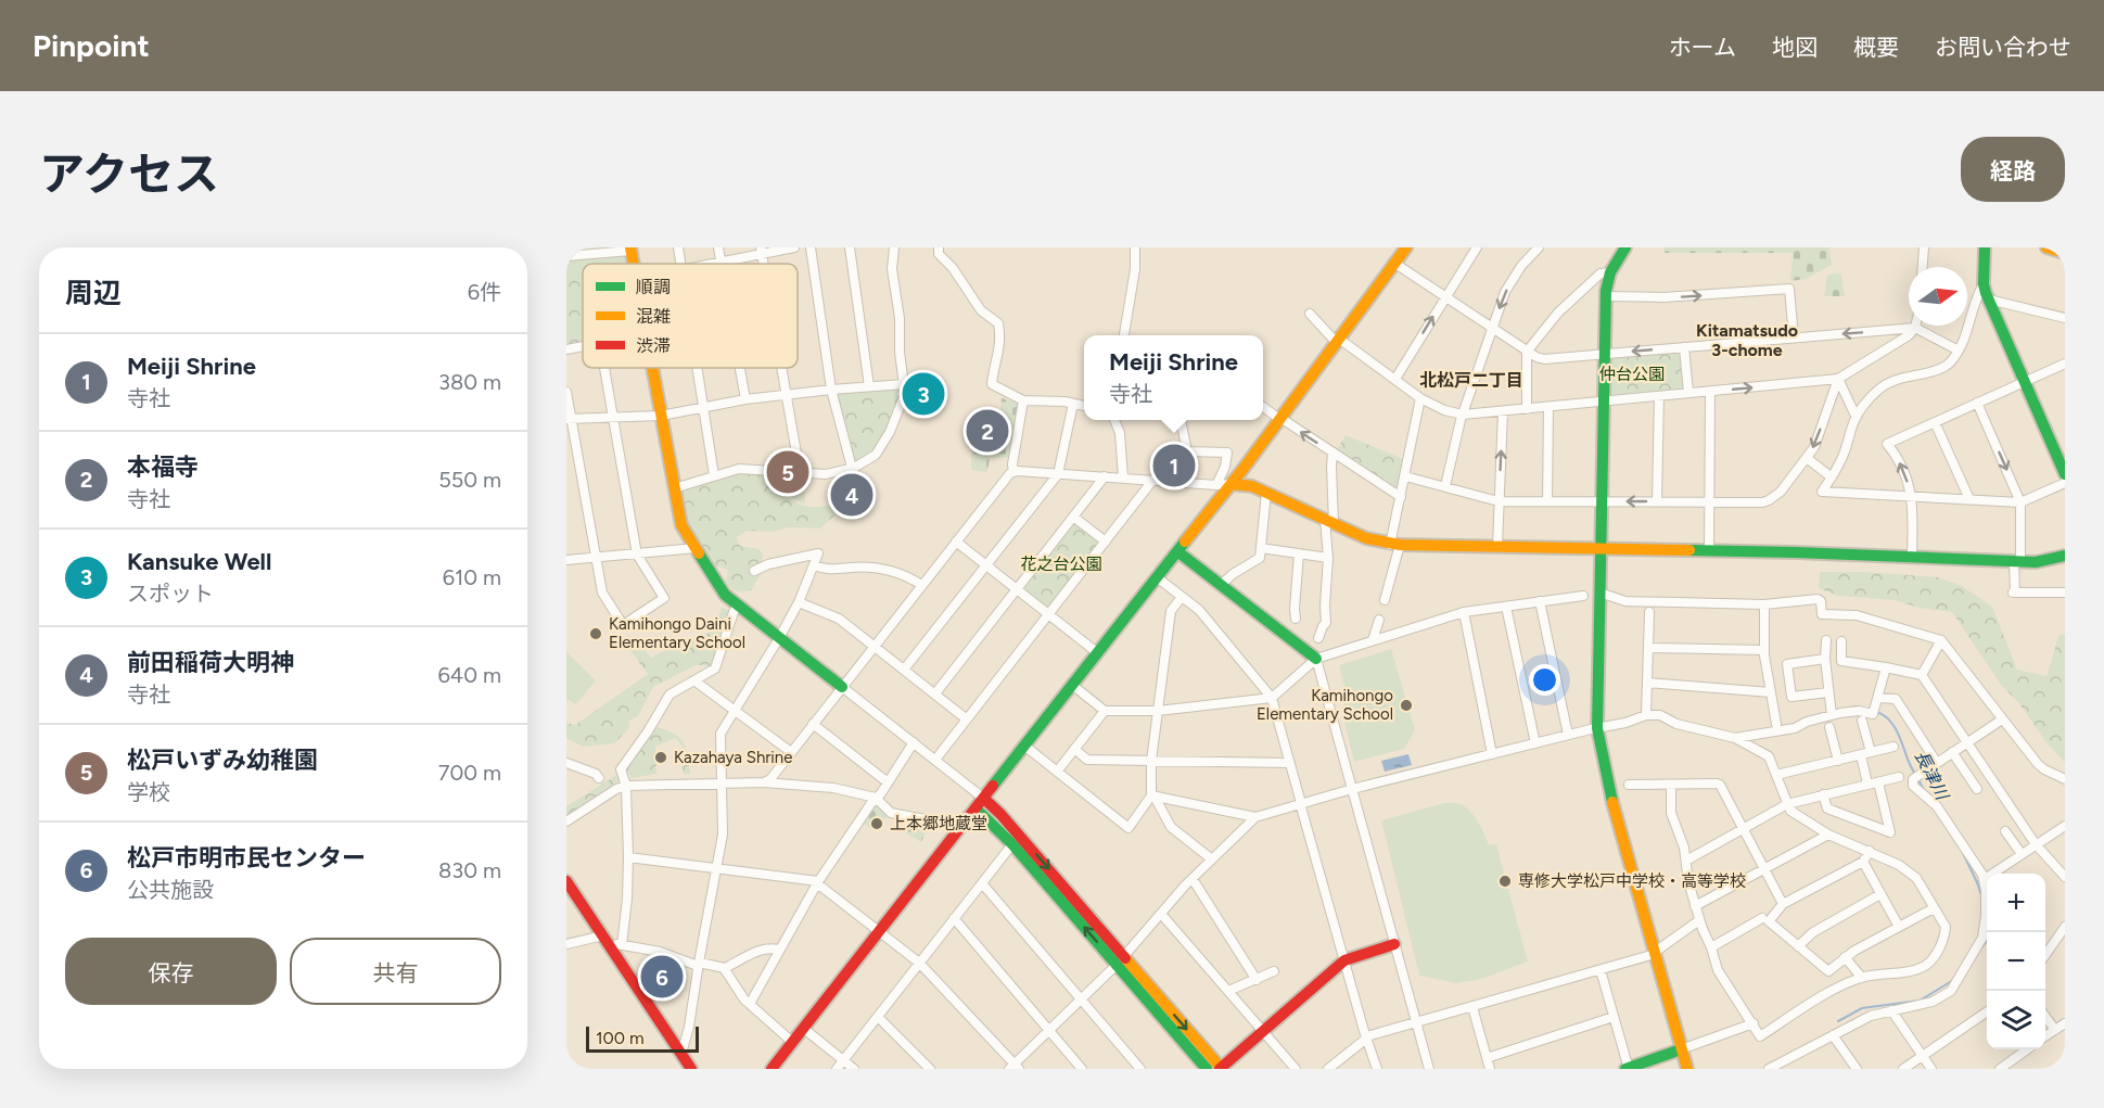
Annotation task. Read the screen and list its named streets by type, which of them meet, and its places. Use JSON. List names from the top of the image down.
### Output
{
  "districts": ["Kitamatsudo 3-chome", "北松戸二丁目"],
  "water": ["長津川"],
  "parks": ["仲台公園", "花之台公園"],
  "places": [
    "Kamihongo Daini Elementary School",
    "Kamihongo Elementary School",
    "Kazahaya Shrine",
    "上本郷地蔵堂",
    "専修大学松戸中学校・高等学校"
  ],
  "legend": ["順調", "混雑", "渋滞"],
  "scale_bar": "100 m",
  "north": "right",
  "page": {
    "header": "Pinpoint",
    "nav": [
      "ホーム",
      "地図",
      "概要",
      "お問い合わせ"
    ],
    "title": "アクセス",
    "buttons": [
      "経路",
      ["保存", "共有"]
    ],
    "heading": ["周辺", "6件"],
    "list": [
      {
        "mark": "1",
        "name": "Meiji Shrine",
        "note": "寺社",
        "value": "380 m"
      },
      {
        "mark": "2",
        "name": "本福寺",
        "note": "寺社",
        "value": "550 m"
      },
      {
        "mark": "3",
        "name": "Kansuke Well",
        "note": "スポット",
        "value": "610 m"
      },
      {
        "mark": "4",
        "name": "前田稲荷大明神",
        "note": "寺社",
        "value": "640 m"
      },
      {
        "mark": "5",
        "name": "松戸いずみ幼稚園",
        "note": "学校",
        "value": "700 m"
      },
      {
        "mark": "6",
        "name": "松戸市明市民センター",
        "note": "公共施設",
        "value": "830 m"
      }
    ],
    "popup": ["Meiji Shrine", "寺社"],
    "pins": [
      "3",
      "2",
      "1",
      "5",
      "4",
      "6"
    ],
    "map_buttons": ["+", "−"],
    "scale": "100 m"
  }
}
